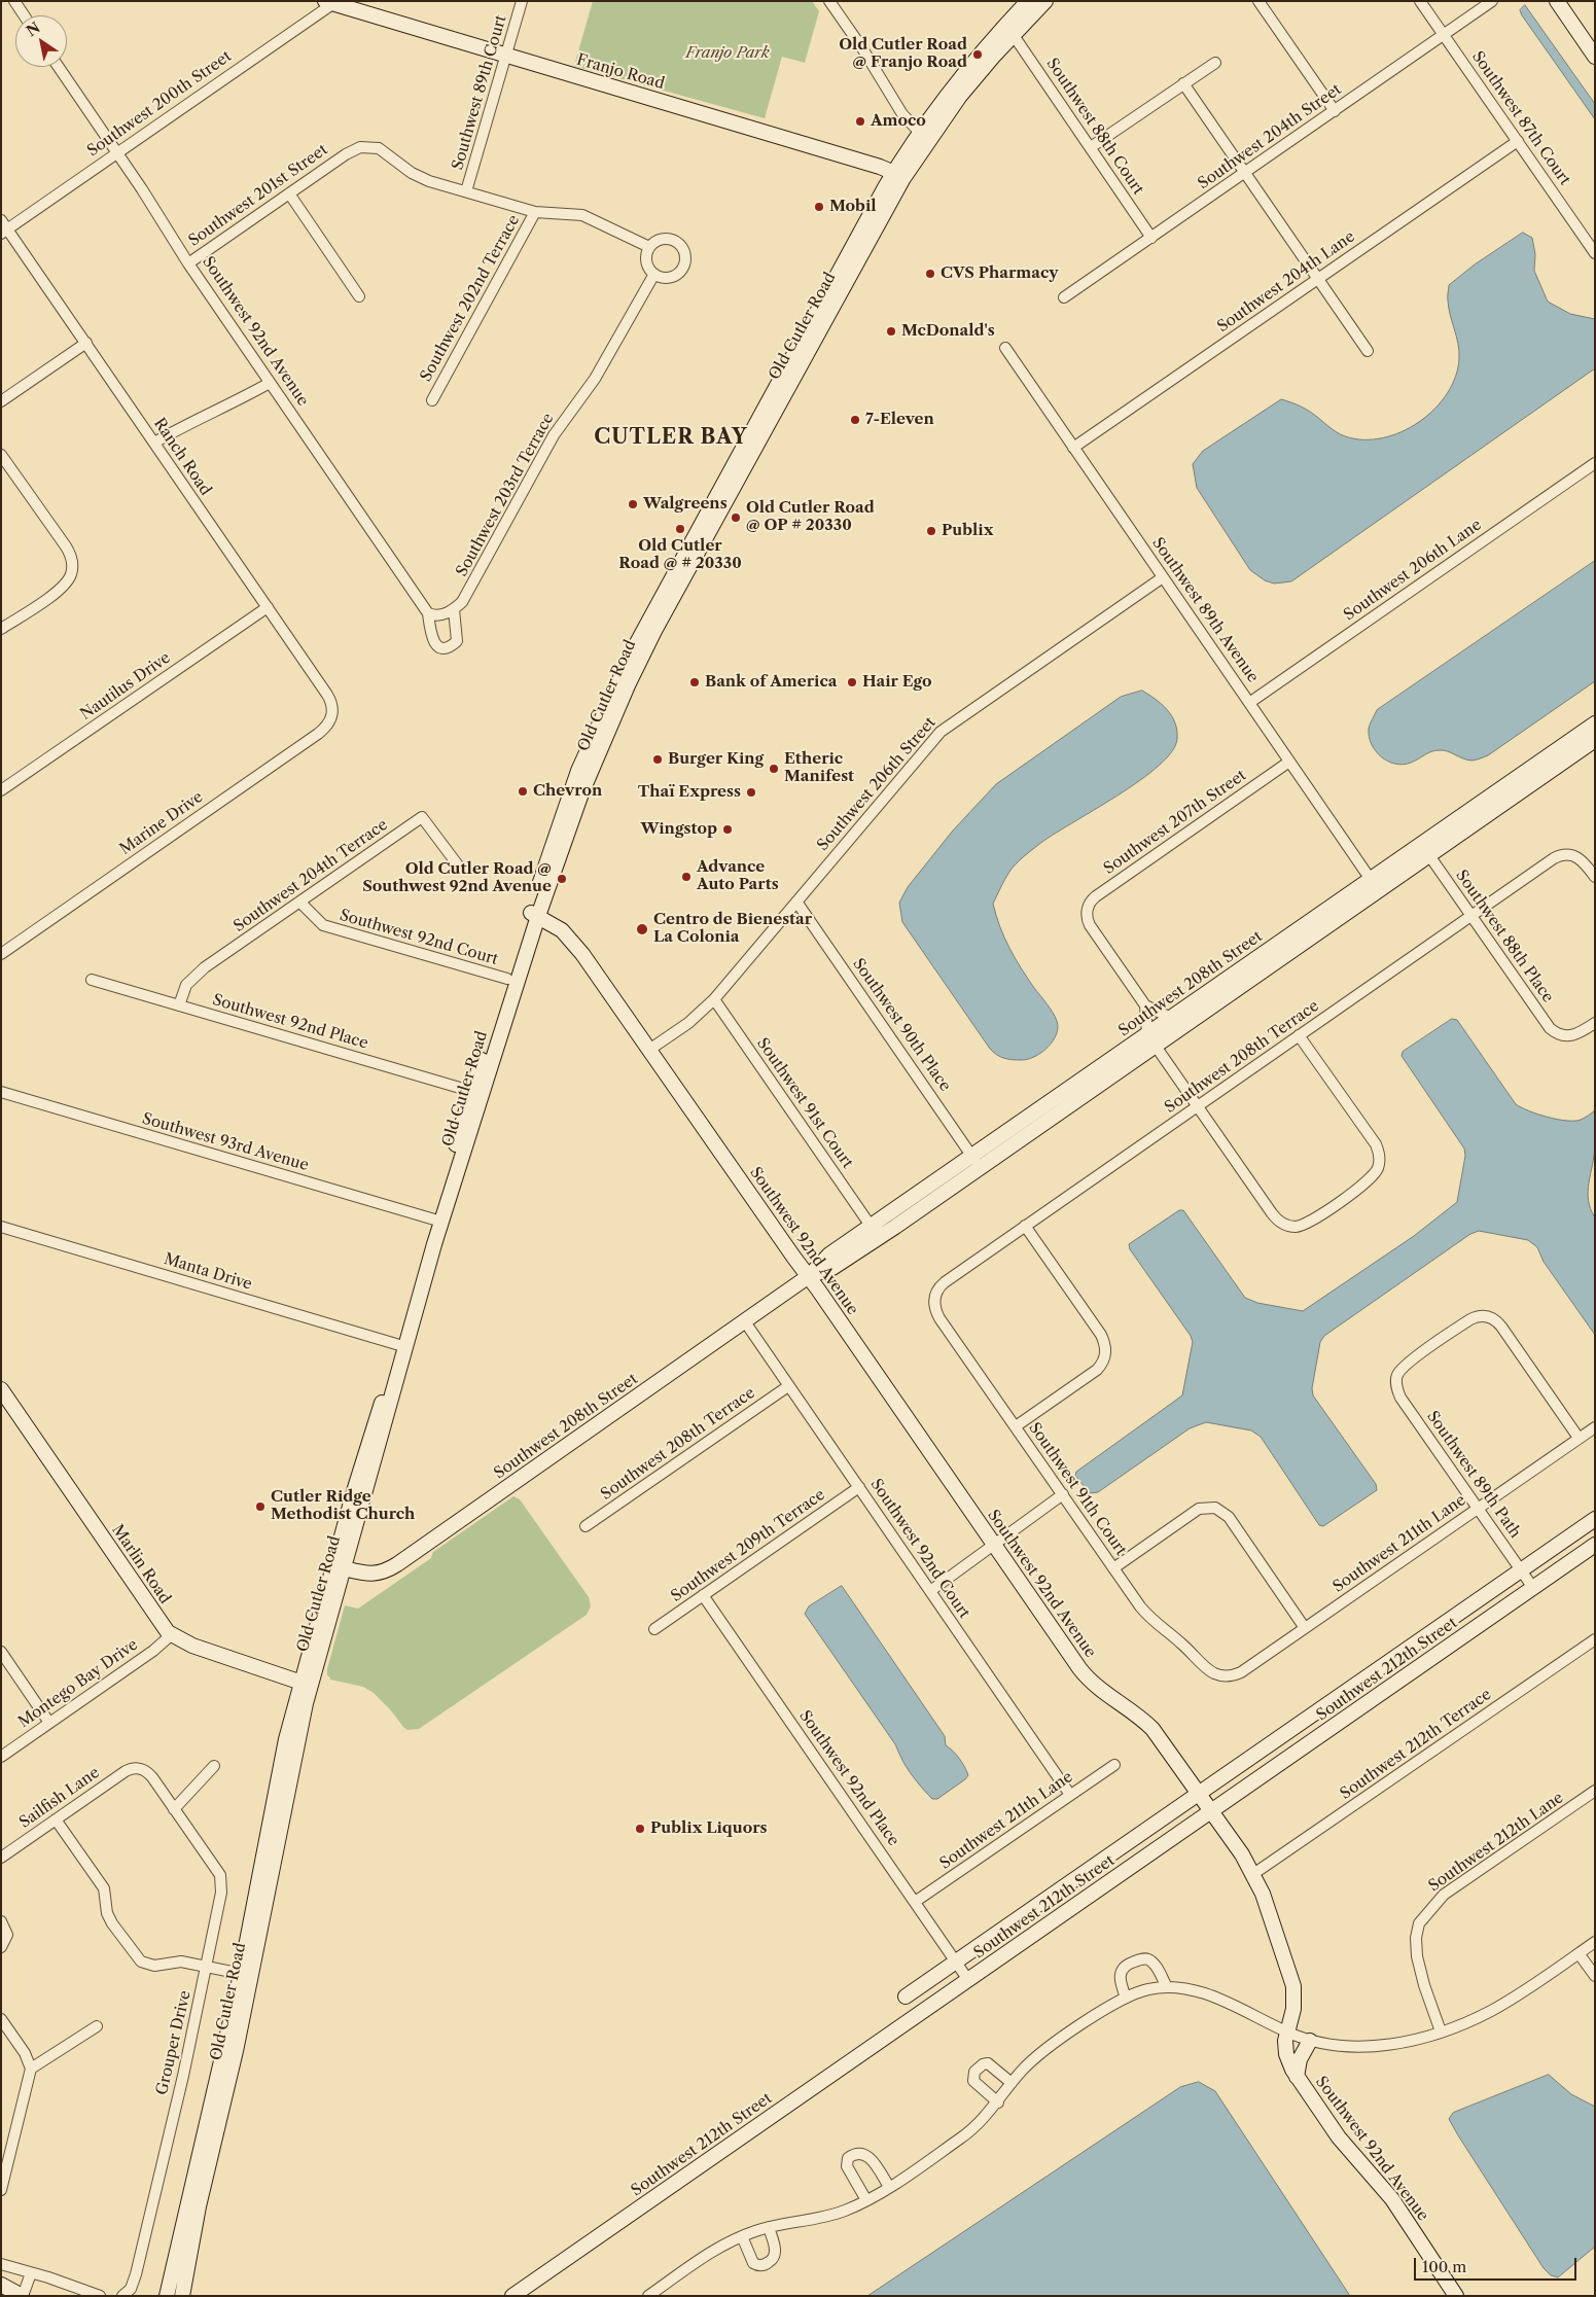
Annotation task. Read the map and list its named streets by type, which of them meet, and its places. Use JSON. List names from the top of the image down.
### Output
{
  "streets": {
    "street": [
      "Franjo Road",
      "Southwest 89th Court",
      "Southwest 200th Street",
      "Southwest 87th Court",
      "Southwest 88th Court",
      "Southwest 204th Street",
      "Southwest 201st Street",
      "Southwest 204th Lane",
      "Southwest 202nd Terrace",
      "Old Cutler Road",
      "Southwest 92nd Avenue",
      "Ranch Road",
      "Southwest 203rd Terrace",
      "Southwest 206th Lane",
      "Southwest 89th Avenue",
      "Nautilus Drive",
      "Southwest 206th Street",
      "Southwest 207th Street",
      "Marine Drive",
      "Southwest 204th Terrace",
      "Southwest 88th Place",
      "Southwest 92nd Court",
      "Southwest 208th Street",
      "Southwest 92nd Place",
      "Southwest 90th Place",
      "Southwest 208th Terrace",
      "Southwest 91st Court",
      "Southwest 93rd Avenue",
      "Manta Drive",
      "Southwest 89th Path",
      "Southwest 91th Court",
      "Southwest 211th Lane",
      "Southwest 209th Terrace",
      "Marlin Road",
      "Southwest 212th Street",
      "Montego Bay Drive",
      "Southwest 212th Terrace",
      "Sailfish Lane",
      "Southwest 212th Lane",
      "Grouper Drive"
    ]
  },
  "crossings": [
    ["Franjo Road", "Southwest 89th Court"],
    ["Franjo Road", "Southwest 200th Street"],
    ["Franjo Road", "Old Cutler Road"],
    ["Southwest 89th Court", "Southwest 201st Street"],
    ["Southwest 200th Street", "Southwest 92nd Avenue"],
    ["Southwest 200th Street", "Ranch Road"],
    ["Southwest 87th Court", "Southwest 204th Street"],
    ["Southwest 87th Court", "Southwest 204th Lane"],
    ["Southwest 88th Court", "Southwest 204th Street"],
    ["Southwest 88th Court", "Old Cutler Road"],
    ["Southwest 201st Street", "Southwest 202nd Terrace"],
    ["Southwest 201st Street", "Southwest 92nd Avenue"],
    ["Southwest 201st Street", "Southwest 203rd Terrace"],
    ["Southwest 204th Lane", "Southwest 89th Avenue"],
    ["Old Cutler Road", "Southwest 92nd Avenue"],
    ["Old Cutler Road", "Southwest 92nd Court"],
    ["Old Cutler Road", "Southwest 208th Street"],
    ["Old Cutler Road", "Southwest 92nd Place"],
    ["Old Cutler Road", "Southwest 93rd Avenue"],
    ["Old Cutler Road", "Manta Drive"],
    ["Old Cutler Road", "Marlin Road"],
    ["Southwest 92nd Avenue", "Southwest 206th Street"],
    ["Southwest 92nd Avenue", "Southwest 208th Street"],
    ["Southwest 92nd Avenue", "Southwest 212th Street"],
    ["Southwest 92nd Avenue", "Southwest 212th Terrace"],
    ["Ranch Road", "Nautilus Drive"],
    ["Ranch Road", "Marine Drive"],
    ["Southwest 206th Lane", "Southwest 89th Avenue"],
    ["Southwest 89th Avenue", "Southwest 206th Street"],
    ["Southwest 89th Avenue", "Southwest 207th Street"],
    ["Southwest 89th Avenue", "Southwest 208th Street"],
    ["Southwest 206th Street", "Southwest 90th Place"],
    ["Southwest 206th Street", "Southwest 91st Court"],
    ["Southwest 204th Terrace", "Southwest 92nd Court"],
    ["Southwest 204th Terrace", "Southwest 92nd Place"],
    ["Southwest 88th Place", "Southwest 208th Street"],
    ["Southwest 88th Place", "Southwest 208th Terrace"],
    ["Southwest 92nd Court", "Southwest 208th Street"],
    ["Southwest 92nd Court", "Southwest 208th Terrace"],
    ["Southwest 92nd Court", "Southwest 211th Lane"],
    ["Southwest 92nd Court", "Southwest 209th Terrace"],
    ["Southwest 208th Street", "Southwest 90th Place"],
    ["Southwest 208th Street", "Southwest 91st Court"],
    ["Southwest 92nd Place", "Southwest 211th Lane"],
    ["Southwest 92nd Place", "Southwest 209th Terrace"],
    ["Southwest 92nd Place", "Southwest 212th Street"],
    ["Southwest 208th Terrace", "Southwest 91th Court"],
    ["Southwest 89th Path", "Southwest 211th Lane"],
    ["Southwest 89th Path", "Southwest 212th Street"],
    ["Southwest 91th Court", "Southwest 211th Lane"],
    ["Marlin Road", "Montego Bay Drive"],
    ["Sailfish Lane", "Grouper Drive"]
  ],
  "districts": ["CUTLER BAY"],
  "parks": ["Franjo Park"],
  "places": [
    "Old Cutler Road @ Franjo Road",
    "Amoco",
    "Mobil",
    "CVS Pharmacy",
    "McDonald's",
    "7-Eleven",
    "Walgreens",
    "Old Cutler Road @ OP # 20330",
    "Old Cutler Road @ # 20330",
    "Publix",
    "Bank of America",
    "Hair Ego",
    "Burger King",
    "Etheric Manifest",
    "Chevron",
    "Thaï Express",
    "Wingstop",
    "Advance Auto Parts",
    "Old Cutler Road @ Southwest 92nd Avenue",
    "Centro de Bienestar La Colonia",
    "Cutler Ridge Methodist Church",
    "Publix Liquors"
  ],
  "scale_bar": "100 m",
  "north": "top left"
}
